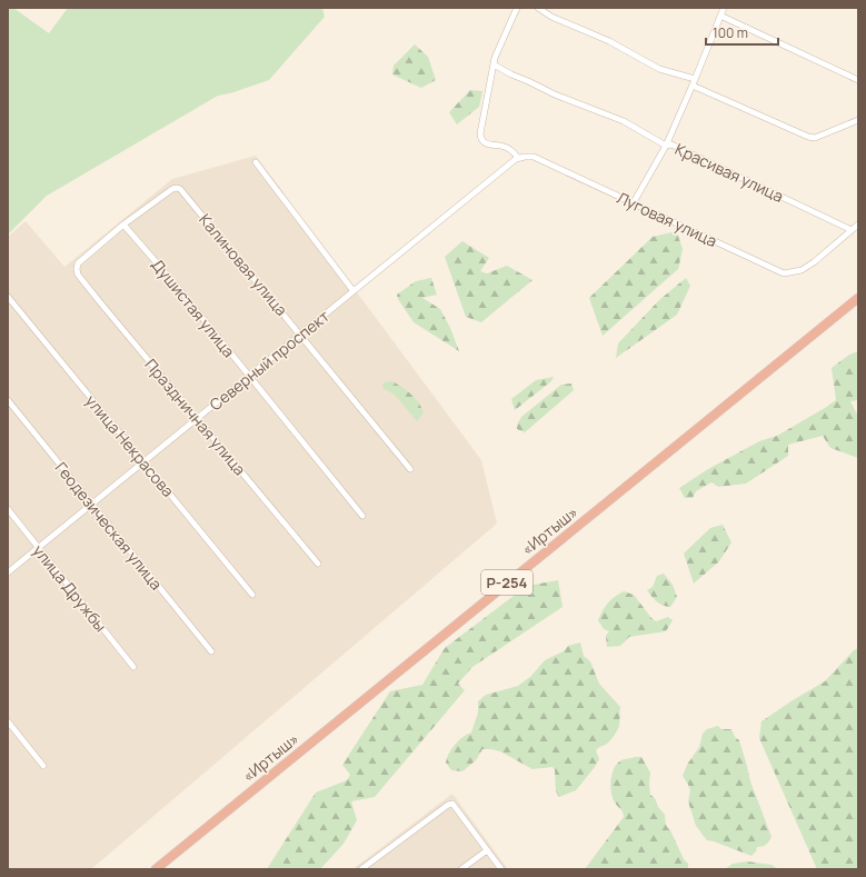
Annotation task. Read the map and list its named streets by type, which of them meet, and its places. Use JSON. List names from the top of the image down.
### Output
{
  "streets": {
    "highway": ["«Иртыш»", "Р-254"],
    "street": [
      "Красивая улица",
      "Луговая улица",
      "Калиновая улица",
      "Душистая улица",
      "Северный проспект",
      "Праздничная улица",
      "улица Некрасова",
      "Геодезическая улица",
      "улица Дружбы"
    ]
  },
  "crossings": [
    ["Красивая улица", "Луговая улица"],
    ["Луговая улица", "Северный проспект"],
    ["Калиновая улица", "Душистая улица"],
    ["Калиновая улица", "Северный проспект"],
    ["Калиновая улица", "Праздничная улица"],
    ["Душистая улица", "Северный проспект"],
    ["Душистая улица", "Праздничная улица"],
    ["Северный проспект", "Праздничная улица"],
    ["Северный проспект", "улица Некрасова"],
    ["Северный проспект", "Геодезическая улица"],
    ["Северный проспект", "улица Дружбы"]
  ],
  "scale_bar": "100 m"
}
